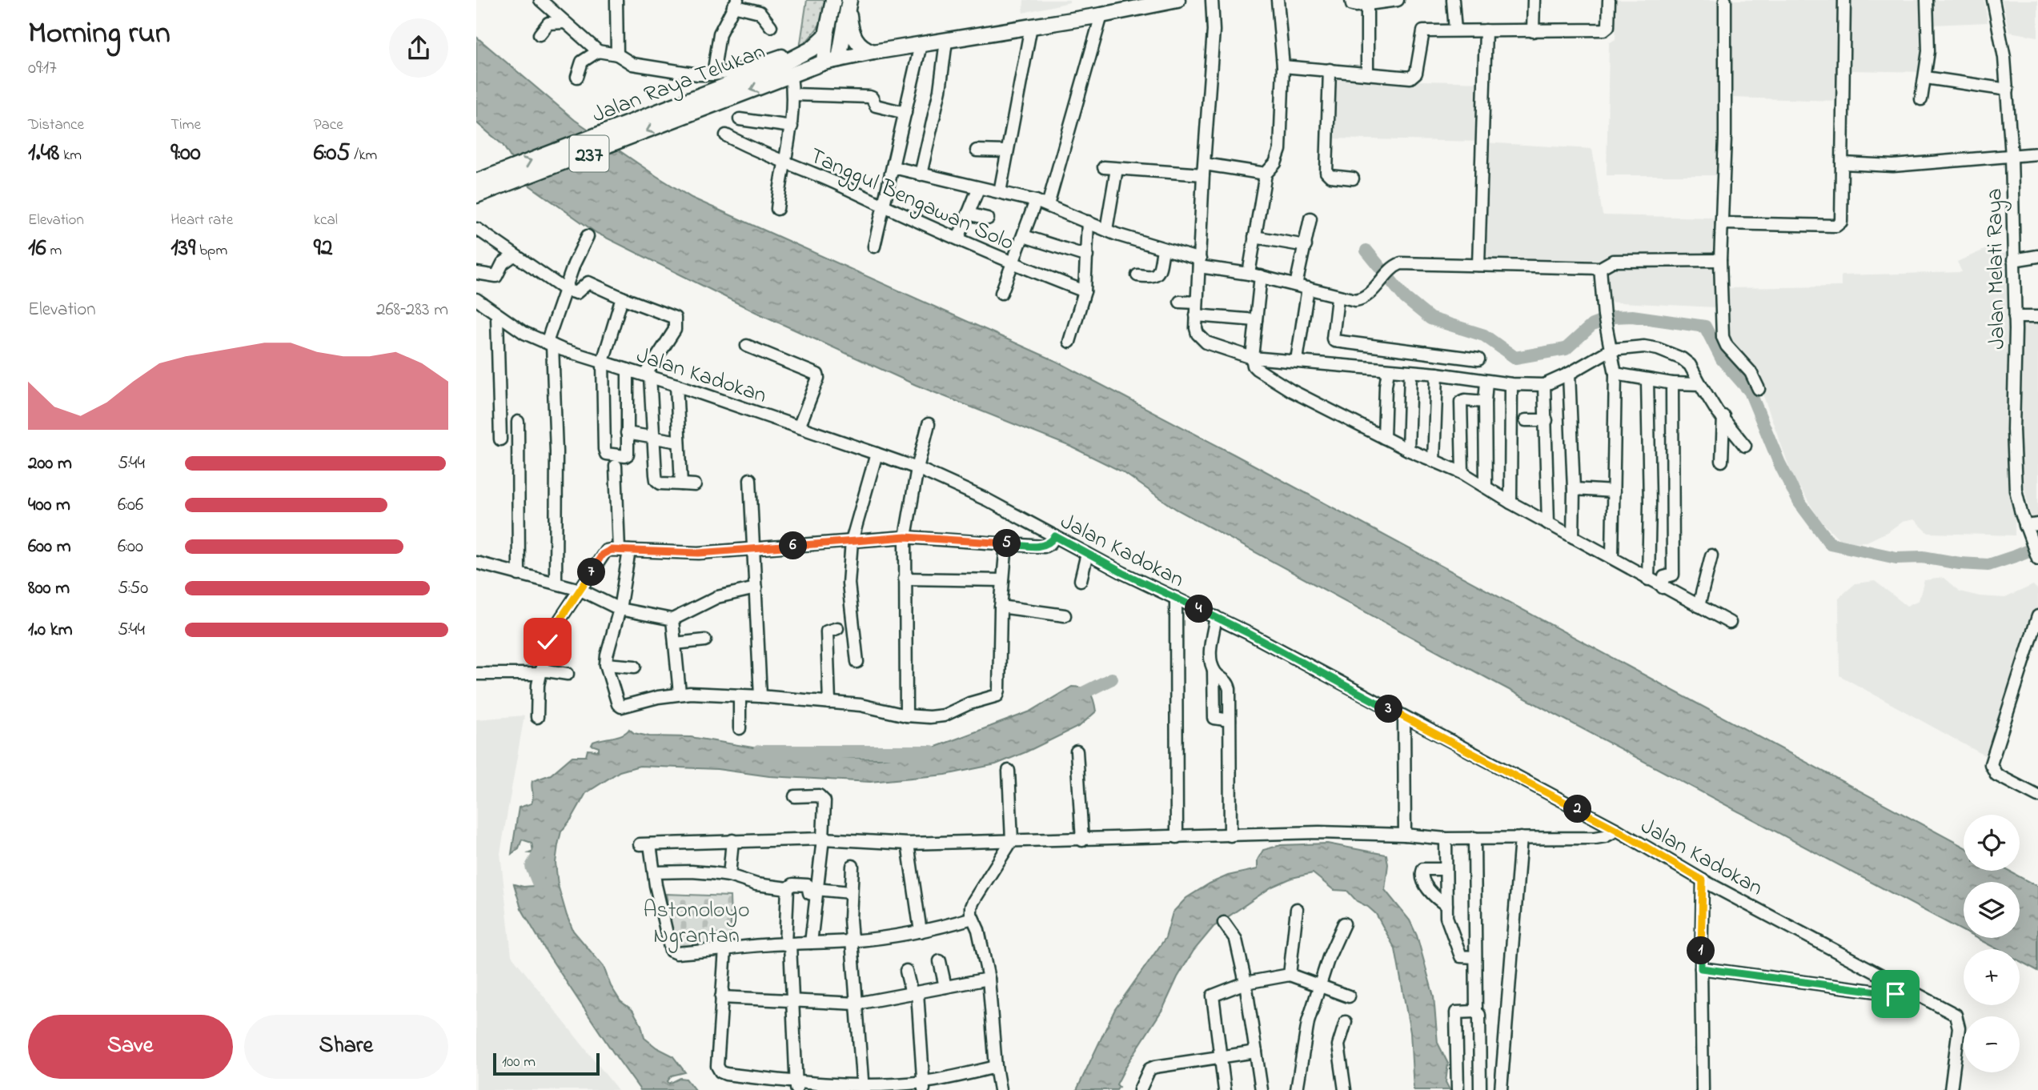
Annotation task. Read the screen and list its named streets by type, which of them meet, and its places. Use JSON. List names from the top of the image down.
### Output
{
  "streets": {
    "main road": ["Jalan Raya Telukan", "237"],
    "street": ["Tanggul Bengawan Solo", "Jalan Melati Raya", "Jalan Kadokan"]
  },
  "parks": ["Astonoloyo Ngrantan"],
  "scale_bar": "100 m",
  "page": {
    "heading": ["Morning run", "09:17"],
    "stats": [
      ["Distance", "1.48 km"],
      ["Time", "9:00"],
      ["Pace", "6:05 /km"],
      ["Elevation", "16 m"],
      ["Heart rate", "139 bpm"],
      ["kcal", "92"]
    ],
    "chart": ["Elevation", "268–283 m"],
    "list": [
      {
        "name": "200 m",
        "note": "5:44"
      },
      {
        "name": "400 m",
        "note": "6:06"
      },
      {
        "name": "600 m",
        "note": "6:00"
      },
      {
        "name": "800 m",
        "note": "5:50"
      },
      {
        "name": "1.0 km",
        "note": "5:44"
      }
    ],
    "pins": [
      "5",
      "6",
      "7",
      "4",
      "3",
      "2",
      "1"
    ],
    "map_buttons": ["+", "−"],
    "buttons": ["Save", "Share"],
    "scale": "100 m"
  }
}
